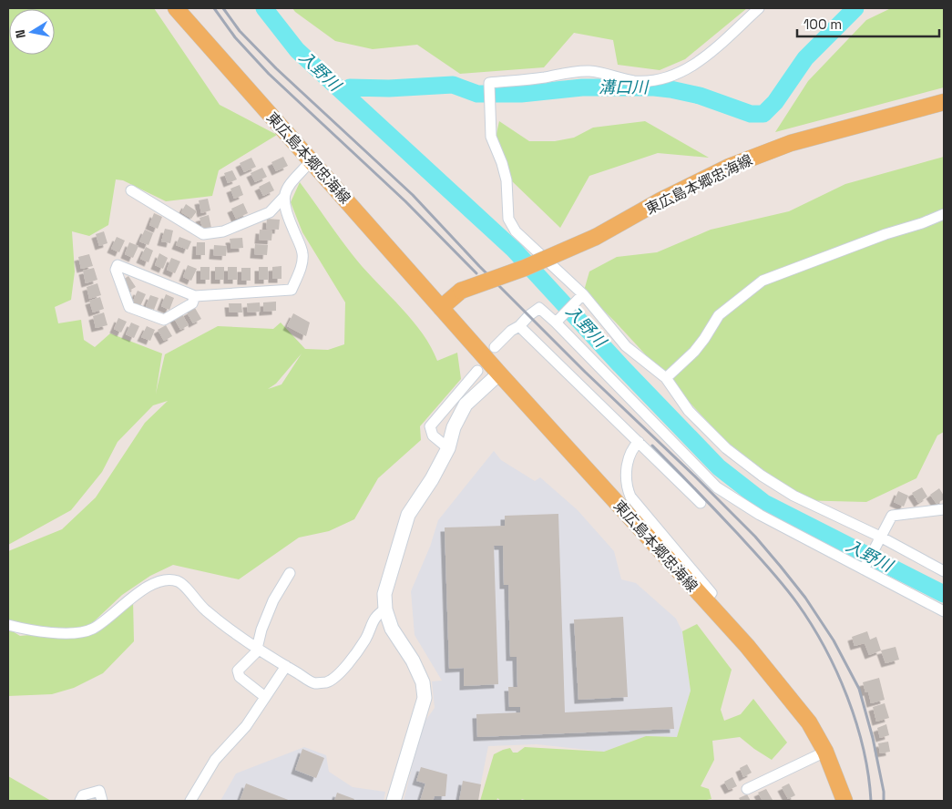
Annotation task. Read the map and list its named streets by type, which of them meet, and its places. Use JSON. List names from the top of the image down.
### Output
{
  "streets": {
    "main road": ["東広島本郷忠海線"]
  },
  "water": ["入野川", "溝口川"],
  "scale_bar": "100 m",
  "north": "left"
}
